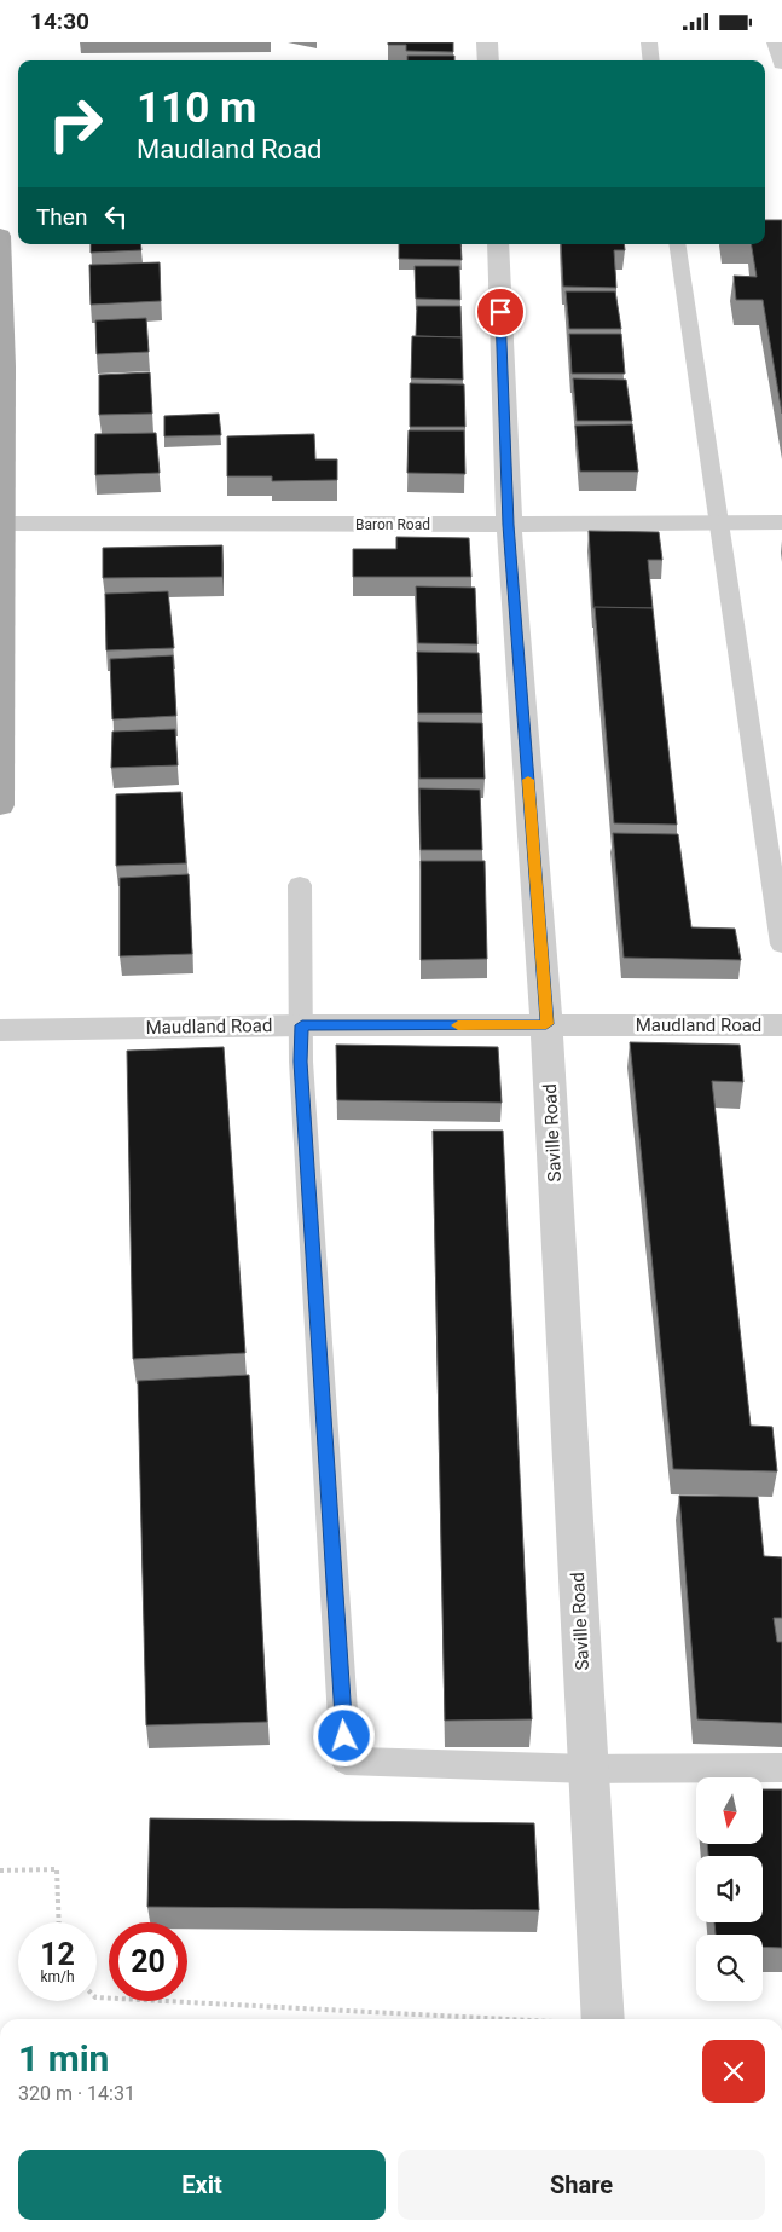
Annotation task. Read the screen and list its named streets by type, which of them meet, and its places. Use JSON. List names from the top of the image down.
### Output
{
  "streets": {
    "street": ["Baron Road", "Maudland Road", "Saville Road"]
  },
  "crossings": [
    ["Baron Road", "Saville Road"],
    ["Maudland Road", "Saville Road"]
  ],
  "north": "bottom",
  "page": {
    "status": "14:30",
    "turn": ["110 m", "Maudland Road"],
    "then": "Then",
    "speed": "12 km/h",
    "limit": "20",
    "heading": ["1 min", "320 m · 14:31"],
    "buttons": ["Exit", "Share"]
  }
}
